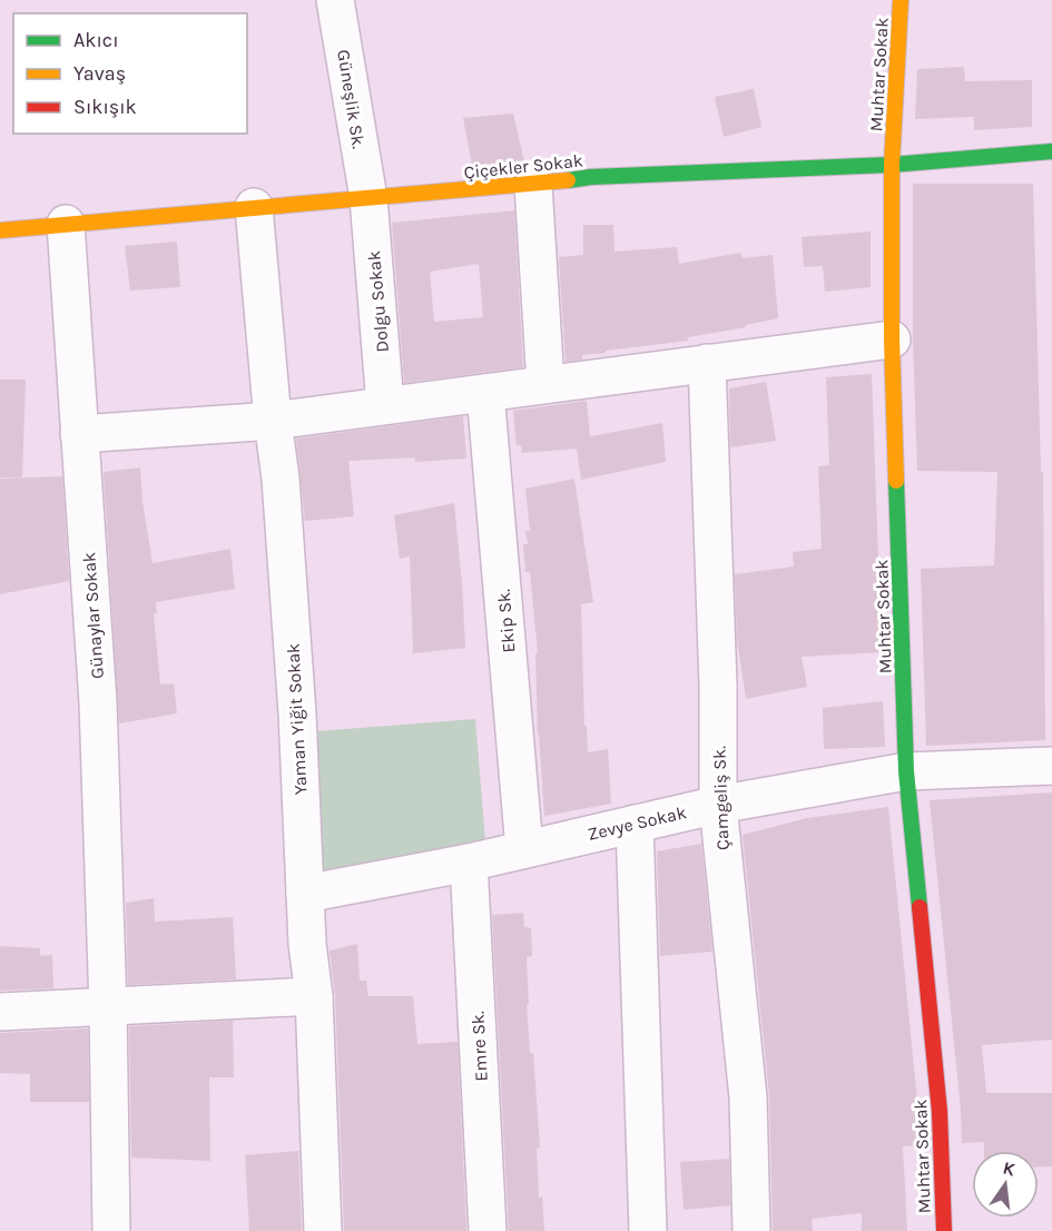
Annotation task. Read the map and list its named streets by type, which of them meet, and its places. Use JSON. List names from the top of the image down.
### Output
{
  "streets": {
    "street": [
      "Muhtar Sokak",
      "Güneşlik Sk.",
      "Çiçekler Sokak",
      "Dolgu Sokak",
      "Günaylar Sokak",
      "Ekip Sk.",
      "Yaman Yiğit Sokak",
      "Çamgeliş Sk.",
      "Zevye Sokak",
      "Emre Sk."
    ]
  },
  "crossings": [
    ["Muhtar Sokak", "Çiçekler Sokak"],
    ["Muhtar Sokak", "Zevye Sokak"],
    ["Güneşlik Sk.", "Çiçekler Sokak"],
    ["Güneşlik Sk.", "Dolgu Sokak"],
    ["Çiçekler Sokak", "Dolgu Sokak"],
    ["Çiçekler Sokak", "Günaylar Sokak"],
    ["Çiçekler Sokak", "Yaman Yiğit Sokak"],
    ["Ekip Sk.", "Zevye Sokak"],
    ["Yaman Yiğit Sokak", "Zevye Sokak"],
    ["Çamgeliş Sk.", "Zevye Sokak"],
    ["Zevye Sokak", "Emre Sk."]
  ],
  "legend": ["Akıcı", "Yavaş", "Sıkışık"],
  "north": "top"
}
